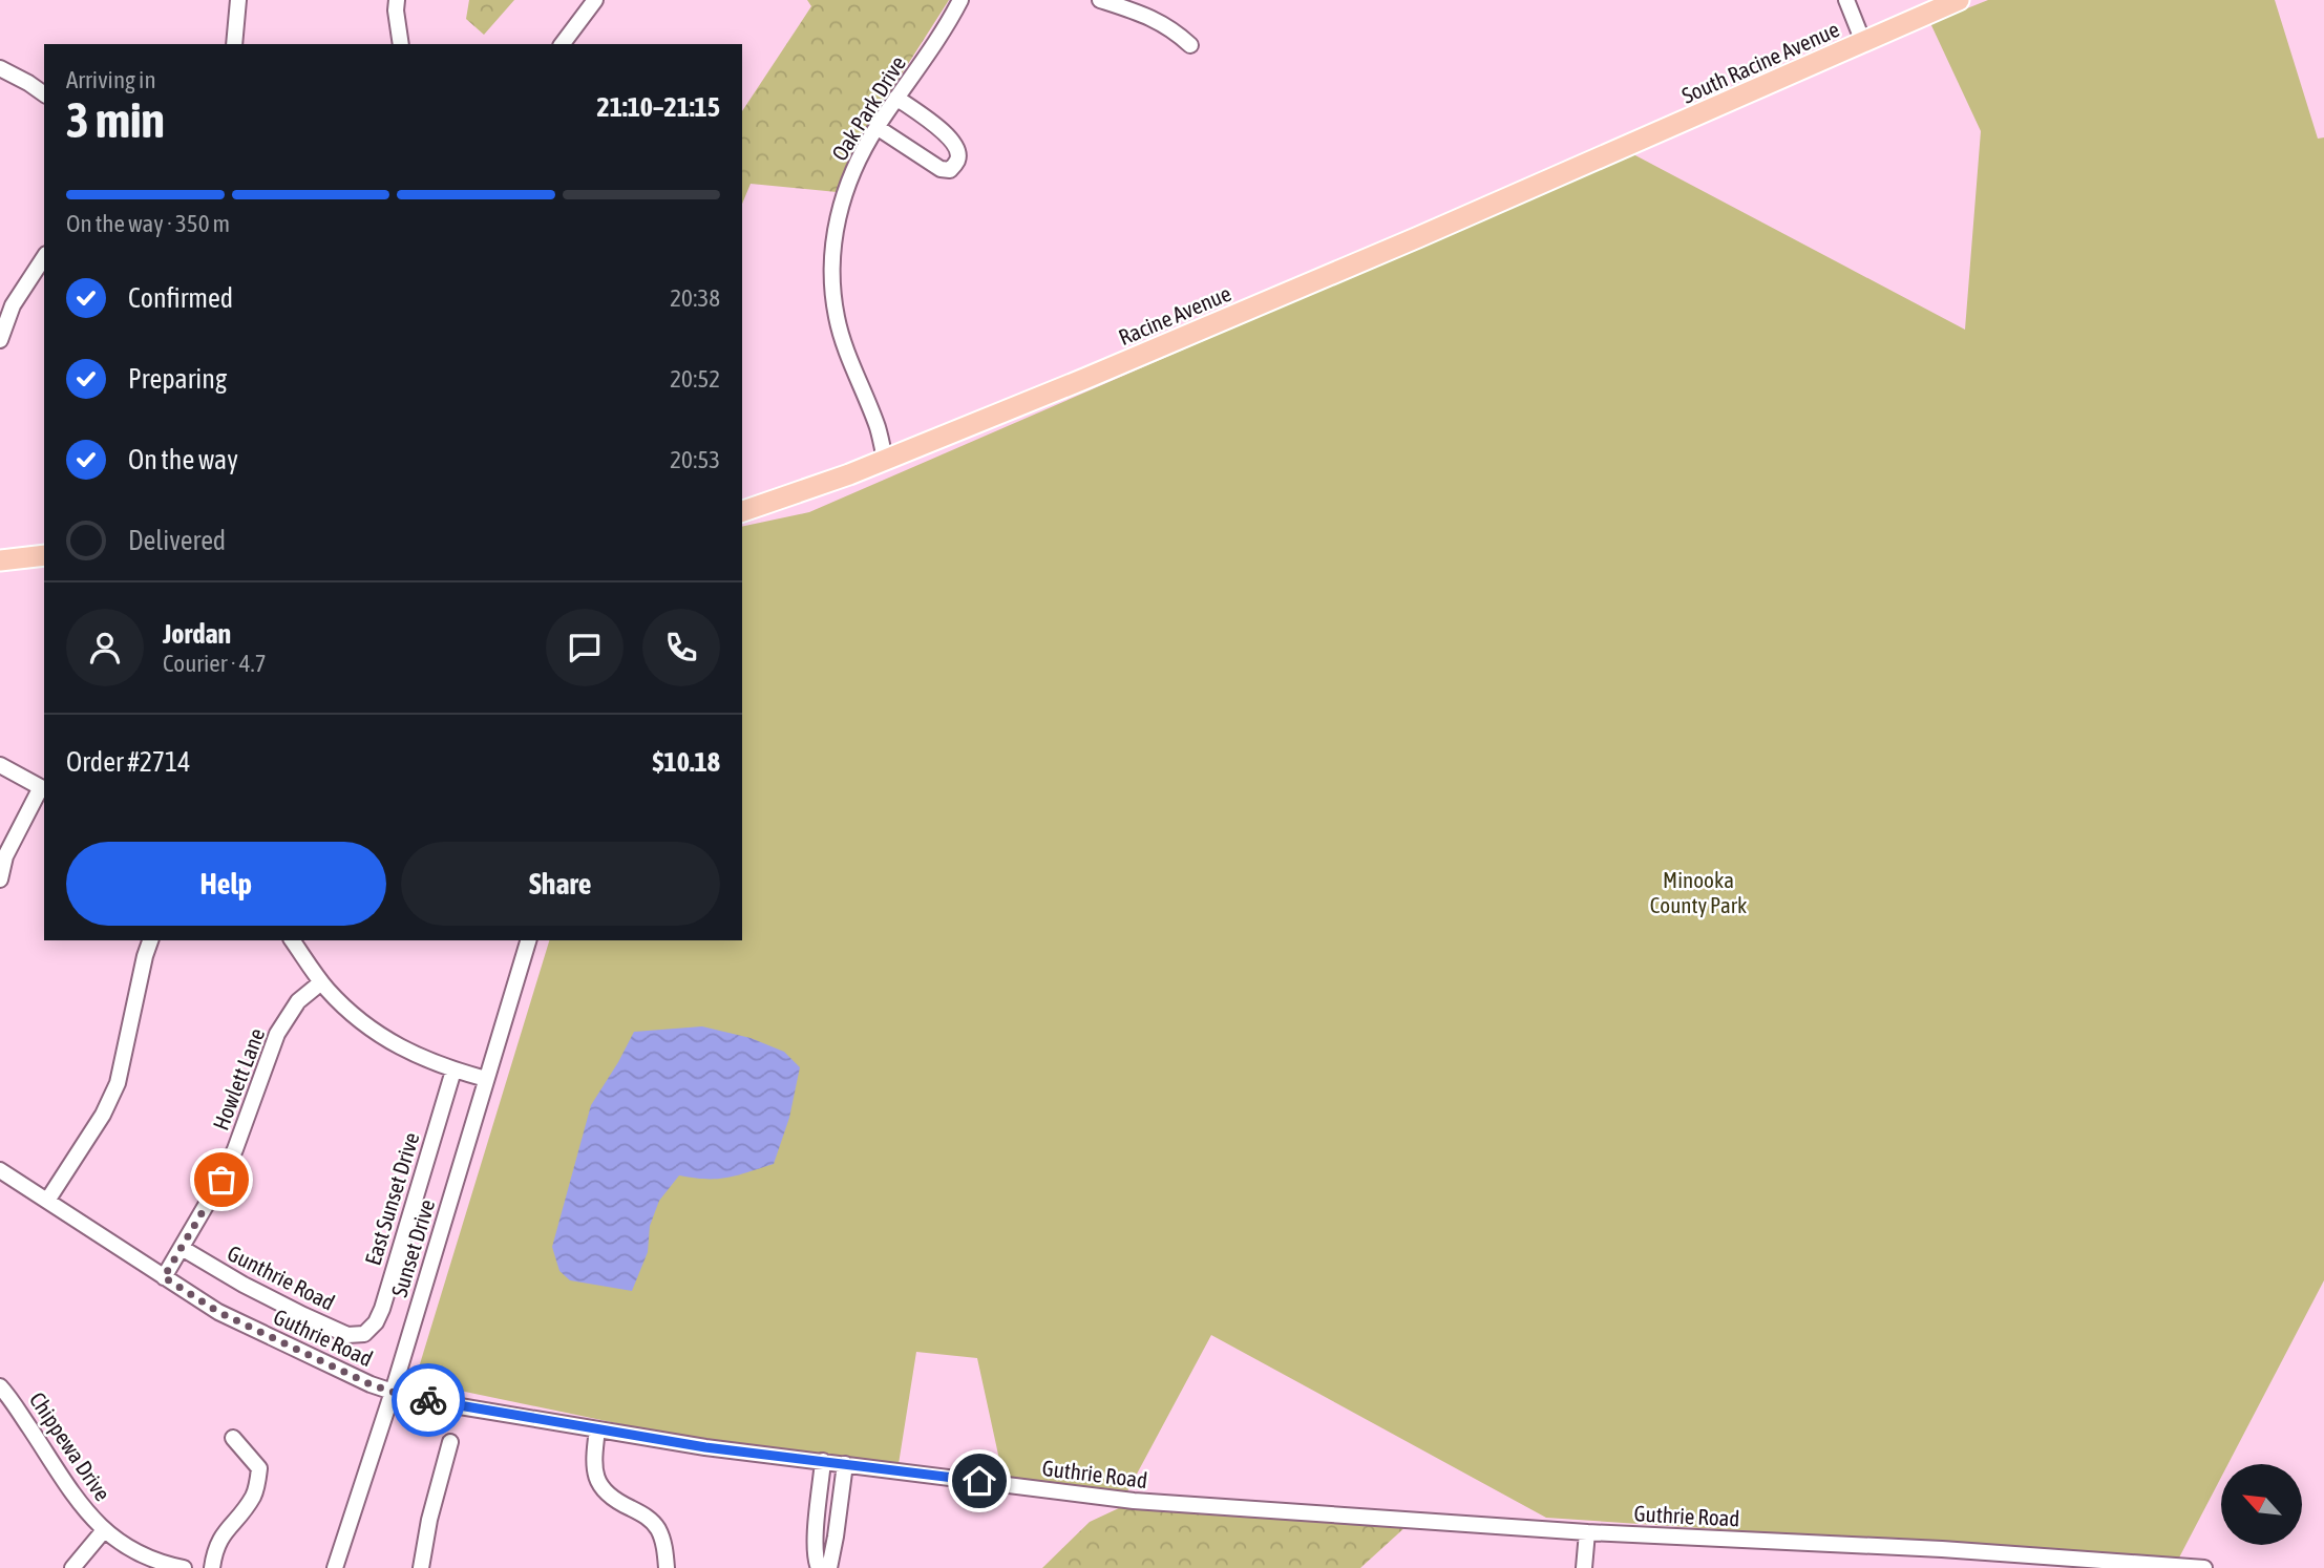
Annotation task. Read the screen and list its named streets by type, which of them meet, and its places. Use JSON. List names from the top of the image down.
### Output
{
  "streets": {
    "main road": ["South Racine Avenue", "Racine Avenue"],
    "street": [
      "Oak Park Drive",
      "Howlett Lane",
      "East Sunset Drive",
      "Sunset Drive",
      "Gunthrie Road",
      "Guthrie Road",
      "Chippewa Drive"
    ]
  },
  "crossings": [
    ["South Racine Avenue", "Racine Avenue"],
    ["Oak Park Drive", "Racine Avenue"],
    ["Howlett Lane", "Gunthrie Road"],
    ["Howlett Lane", "Guthrie Road"],
    ["East Sunset Drive", "Gunthrie Road"],
    ["Sunset Drive", "Guthrie Road"]
  ],
  "parks": ["Minooka County Park"],
  "north": "top left",
  "page": {
    "heading": ["3 min", "Arriving in", "21:10–21:15"],
    "panel": [
      "Jordan",
      "Courier · 4.7",
      "Order #2714",
      "$10.18"
    ],
    "bar": "On the way · 350 m",
    "list": [
      ["Confirmed", "20:38"],
      ["Preparing", "20:52"],
      ["On the way", "20:53"],
      "Delivered"
    ],
    "buttons": ["Help", "Share"]
  }
}
